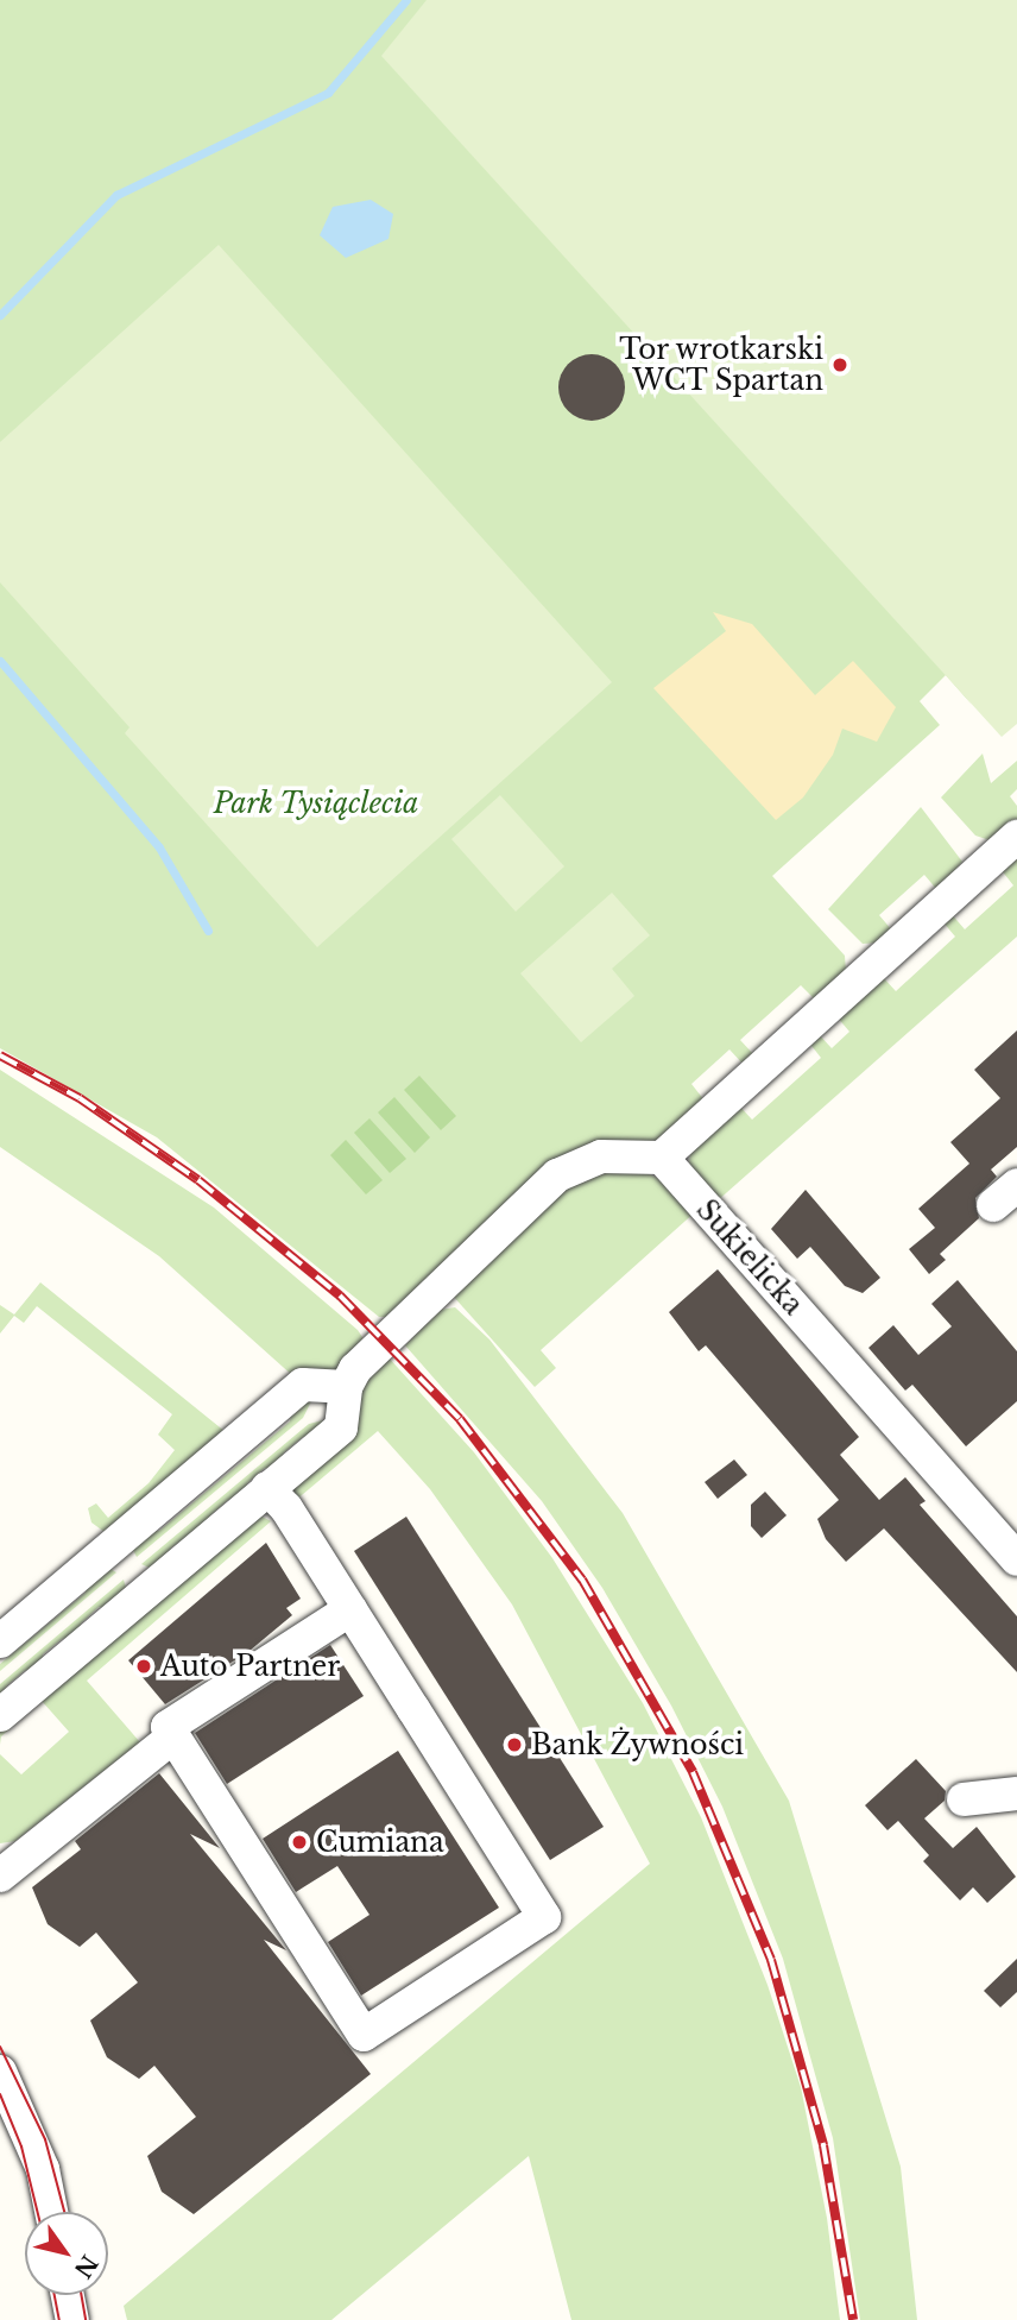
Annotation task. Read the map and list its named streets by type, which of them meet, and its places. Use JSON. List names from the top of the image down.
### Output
{
  "streets": {
    "street": ["Sukielicka"]
  },
  "parks": ["Park Tysiąclecia"],
  "places": [
    "Tor wrotkarski WCT Spartan",
    "Auto Partner",
    "Bank Żywności",
    "Cumiana"
  ],
  "north": "bottom right"
}
